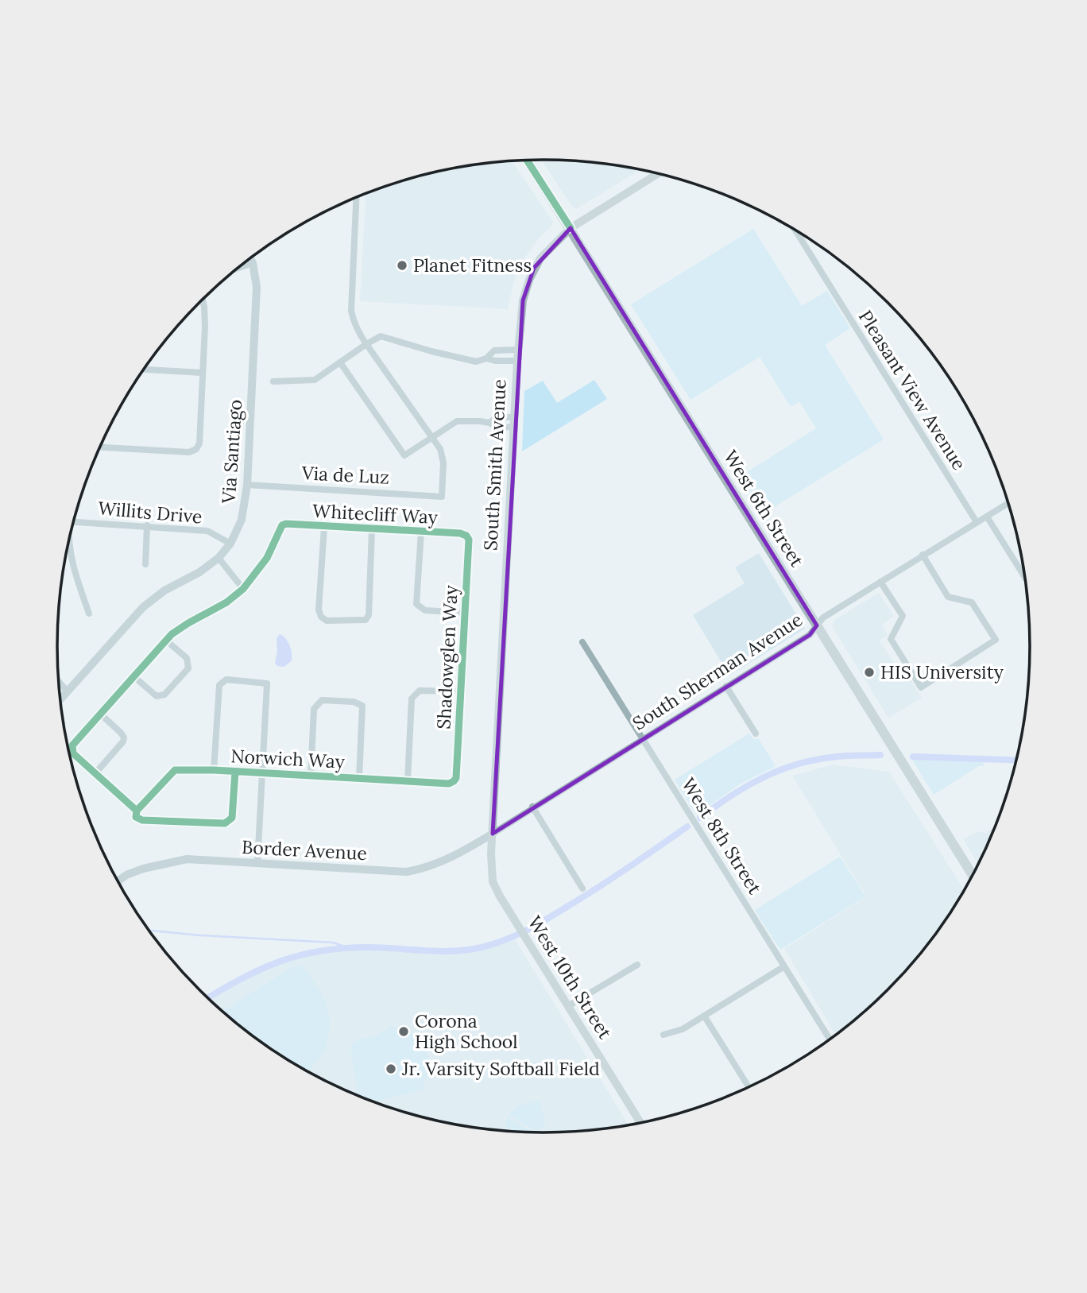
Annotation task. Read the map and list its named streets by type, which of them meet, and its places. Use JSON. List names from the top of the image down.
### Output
{
  "streets": {
    "main road": ["South Smith Avenue", "West 6th Street", "West 10th Street"],
    "street": [
      "Pleasant View Avenue",
      "Via Santiago",
      "Via de Luz",
      "Willits Drive",
      "Whitecliff Way",
      "Shadowglen Way",
      "South Sherman Avenue",
      "Norwich Way",
      "West 8th Street",
      "Border Avenue"
    ]
  },
  "crossings": [
    ["Pleasant View Avenue", "South Sherman Avenue"],
    ["Via Santiago", "Via de Luz"],
    ["Via Santiago", "Willits Drive"],
    ["South Smith Avenue", "West 6th Street"],
    ["South Smith Avenue", "South Sherman Avenue"],
    ["South Smith Avenue", "Border Avenue"],
    ["South Smith Avenue", "West 10th Street"],
    ["West 6th Street", "South Sherman Avenue"],
    ["Whitecliff Way", "Shadowglen Way"],
    ["Shadowglen Way", "Norwich Way"],
    ["South Sherman Avenue", "West 8th Street"],
    ["South Sherman Avenue", "Border Avenue"],
    ["South Sherman Avenue", "West 10th Street"],
    ["Border Avenue", "West 10th Street"]
  ],
  "places": [
    "Planet Fitness",
    "HIS University",
    "Corona High School",
    "Jr. Varsity Softball Field"
  ]
}
